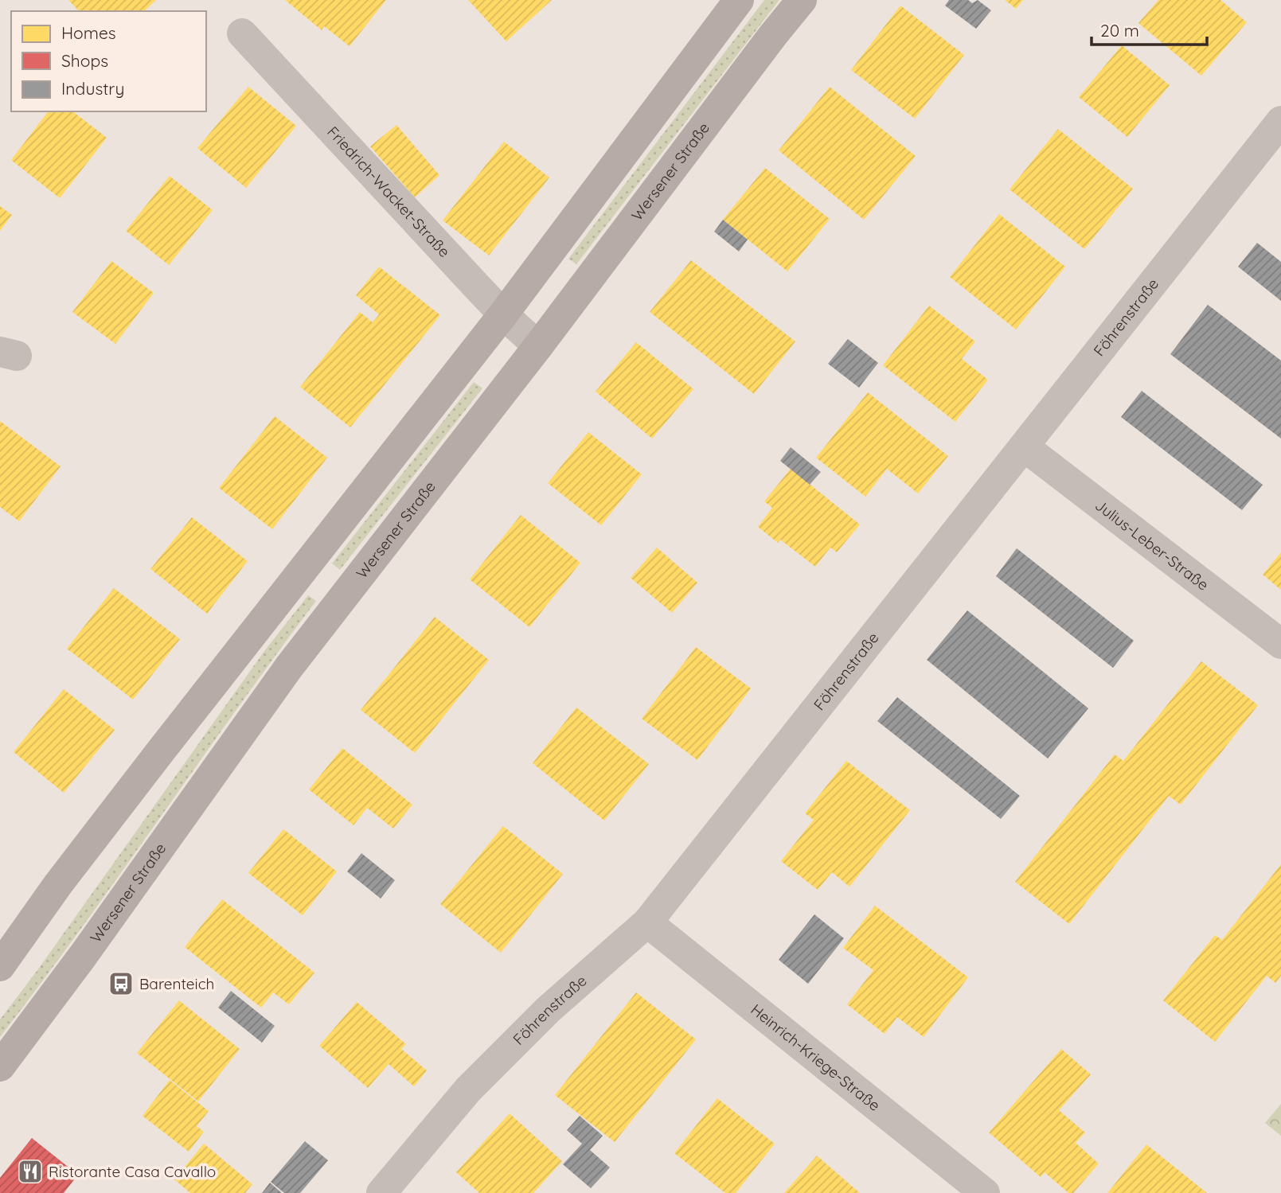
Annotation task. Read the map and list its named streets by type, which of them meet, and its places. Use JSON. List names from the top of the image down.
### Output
{
  "streets": {
    "main road": ["Wersener Straße"],
    "street": [
      "Friedrich-Wacket-Straße",
      "Föhrenstraße",
      "Julius-Leber-Straße",
      "Heinrich-Kriege-Straße"
    ]
  },
  "crossings": [
    ["Wersener Straße", "Friedrich-Wacket-Straße"],
    ["Föhrenstraße", "Julius-Leber-Straße"],
    ["Föhrenstraße", "Heinrich-Kriege-Straße"]
  ],
  "places": {
    "bus stop": ["Barenteich"],
    "restaurant": ["Ristorante Casa Cavallo"]
  },
  "legend": ["Homes", "Shops", "Industry"],
  "scale_bar": "20 m"
}
